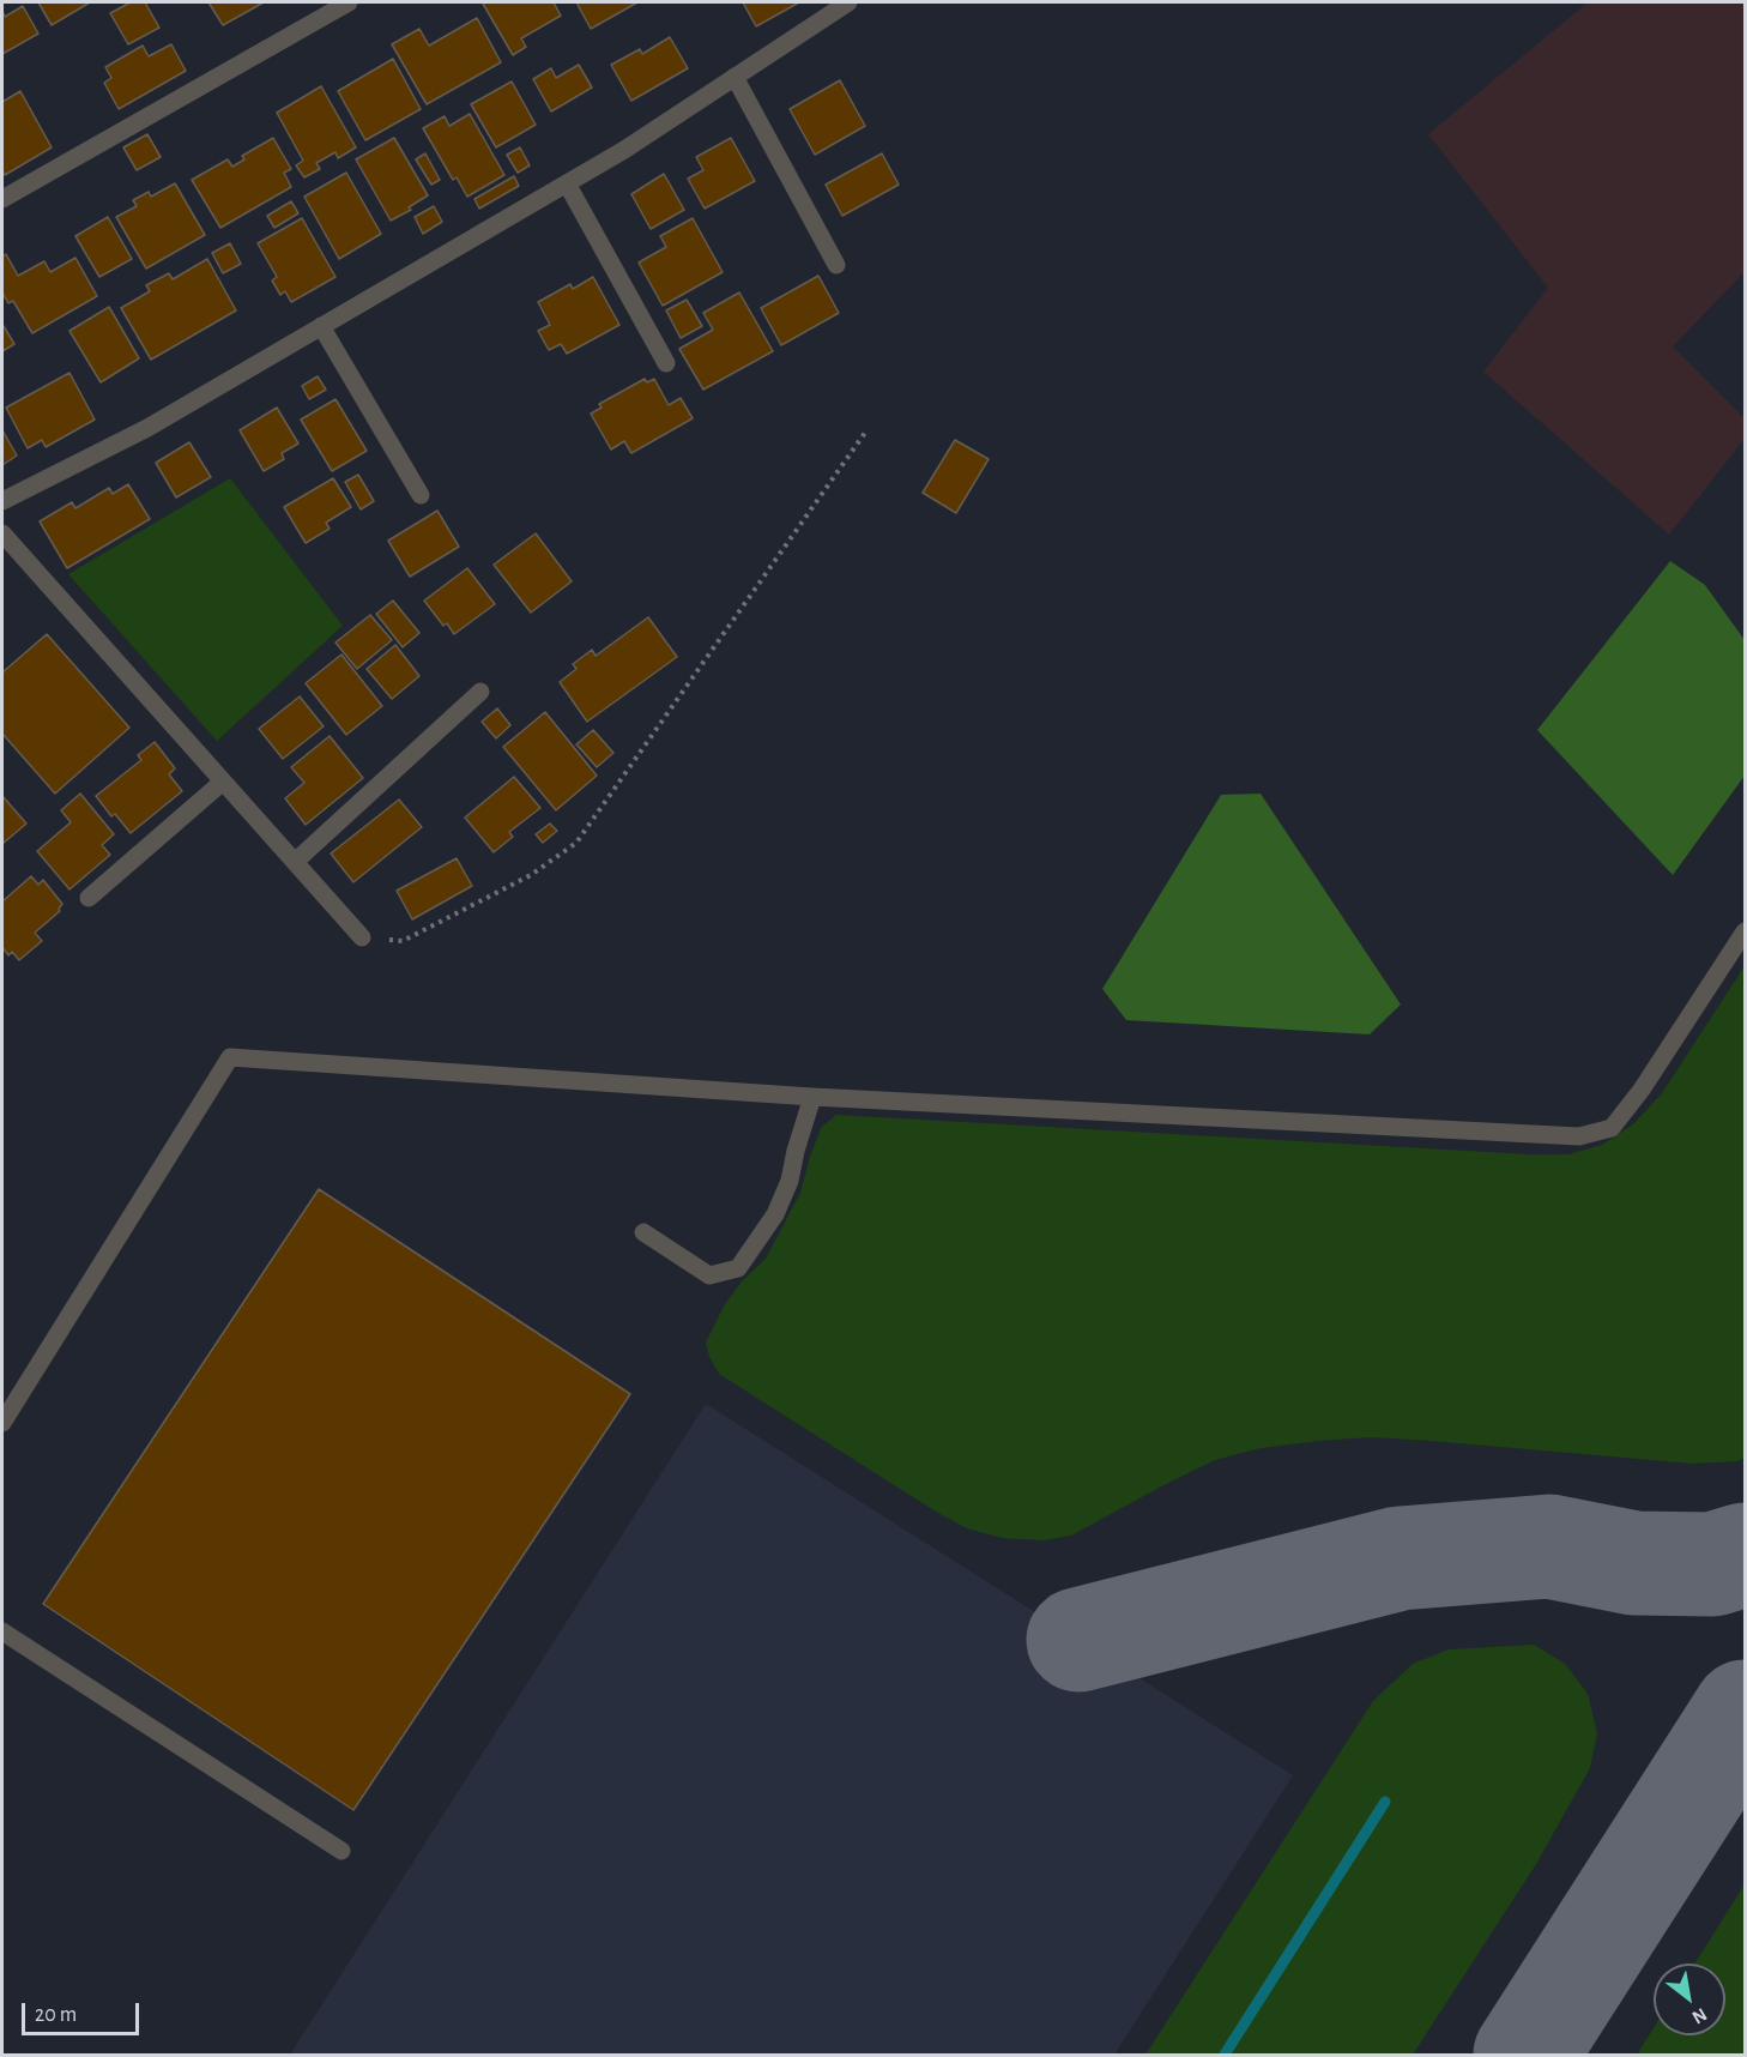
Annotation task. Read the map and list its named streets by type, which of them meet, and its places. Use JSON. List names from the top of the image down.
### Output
{
  "scale_bar": "20 m",
  "north": "bottom right"
}
